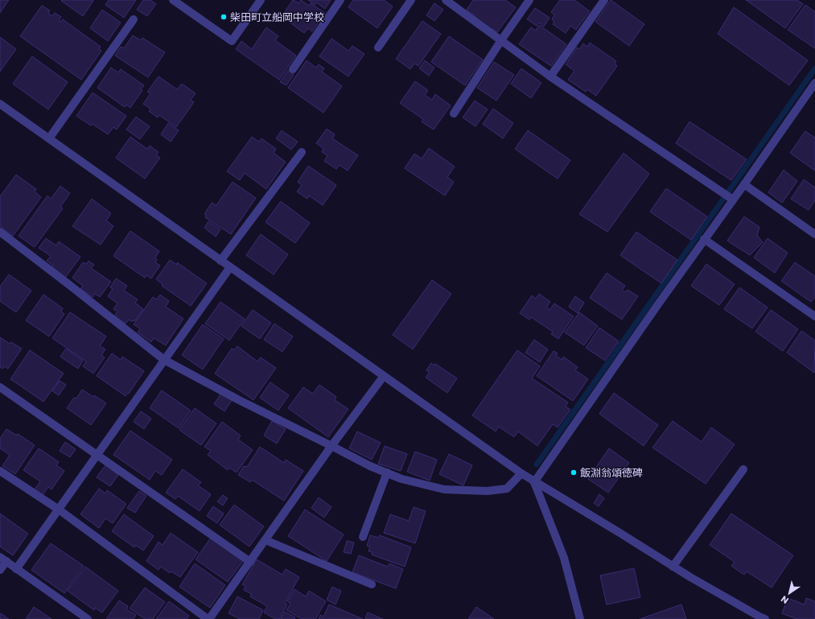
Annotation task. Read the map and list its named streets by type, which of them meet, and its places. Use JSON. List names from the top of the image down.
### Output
{
  "places": ["柴田町立船岡中学校", "飯淵翁頌徳碑"],
  "north": "bottom left"
}
